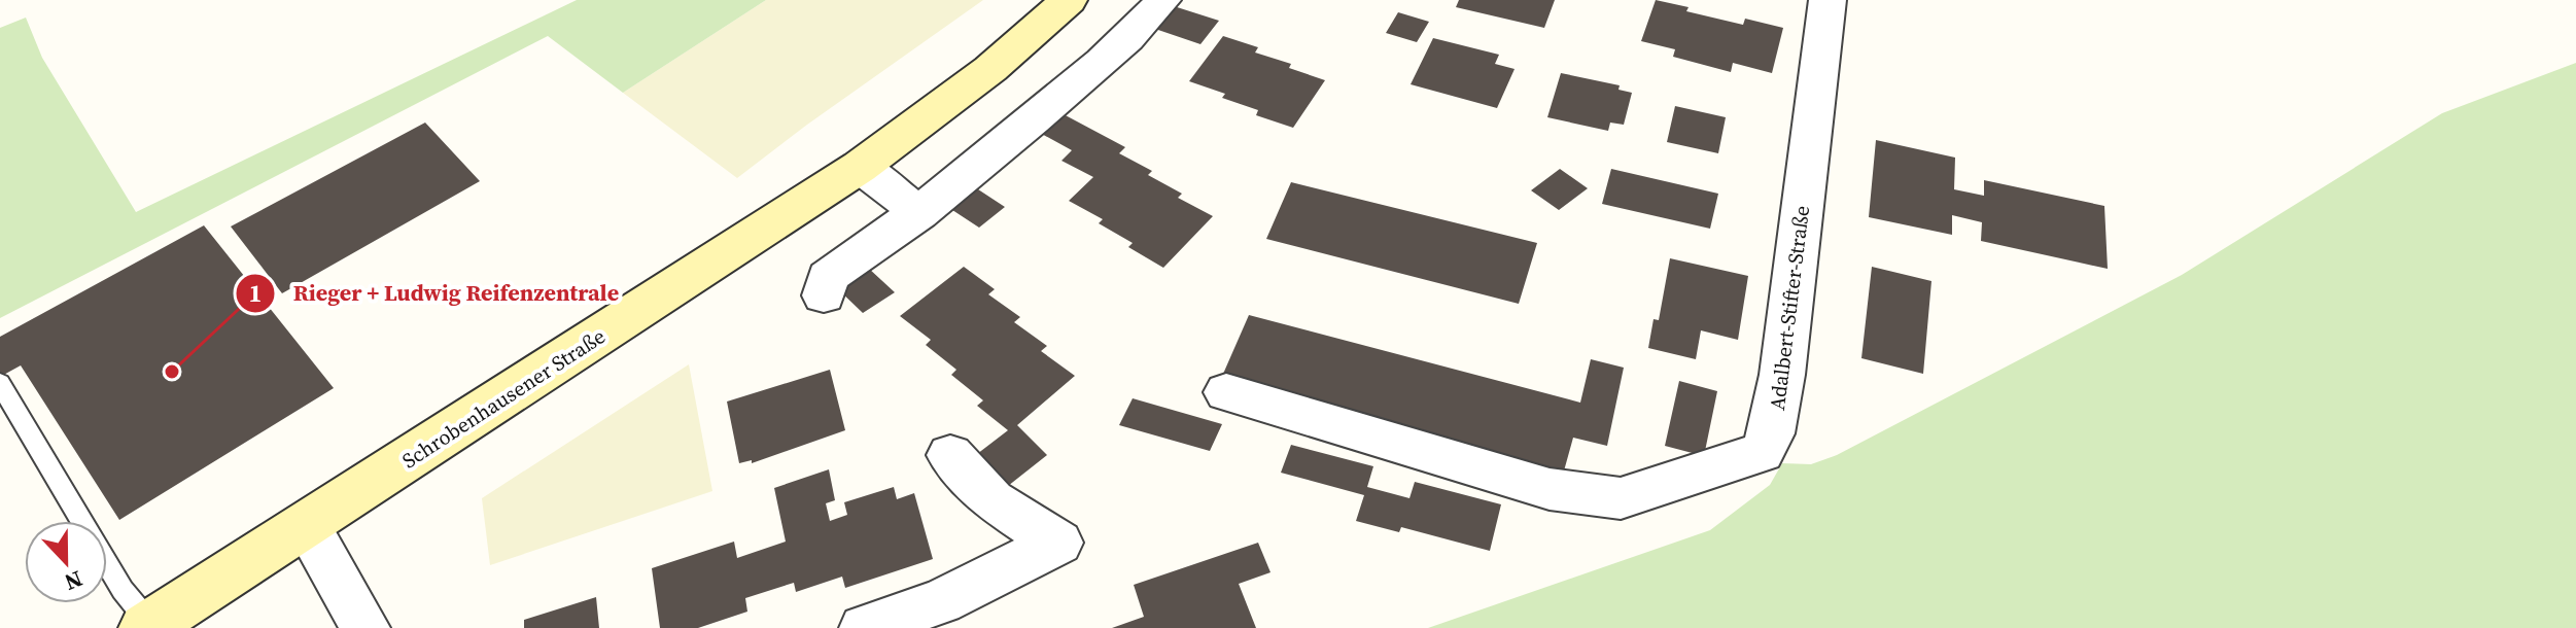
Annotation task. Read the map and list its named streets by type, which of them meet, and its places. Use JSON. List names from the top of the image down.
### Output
{
  "streets": {
    "main road": ["Schrobenhausener Straße"],
    "street": ["Adalbert-Stifter-Straße"]
  },
  "places": ["Rieger + Ludwig Reifenzentrale"],
  "north": "bottom"
}
